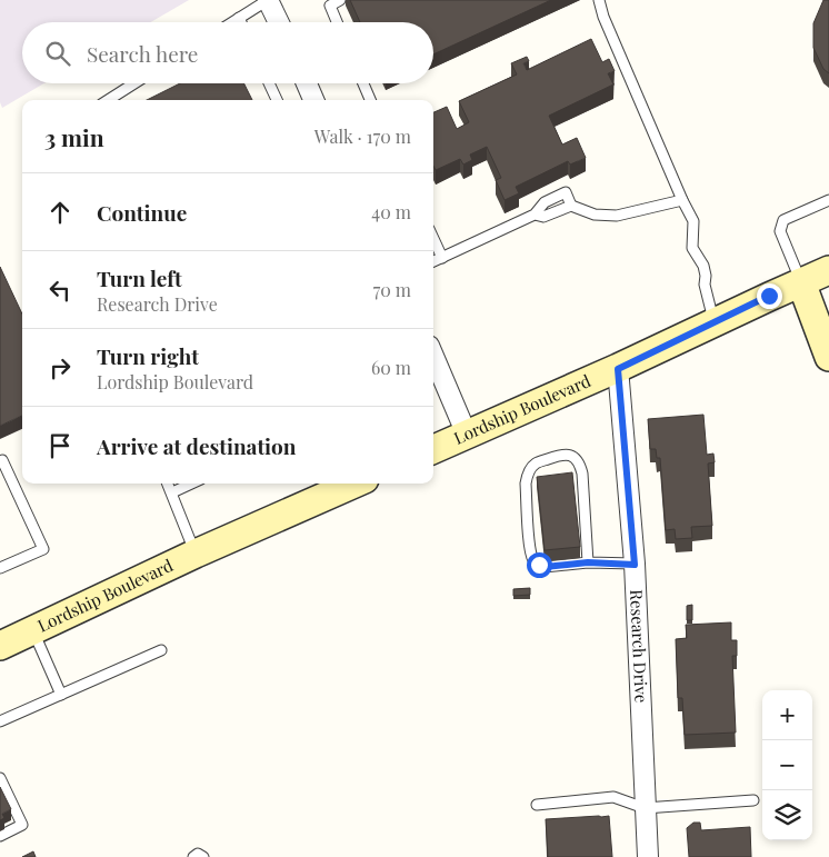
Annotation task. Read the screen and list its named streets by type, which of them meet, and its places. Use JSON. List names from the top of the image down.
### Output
{
  "streets": {
    "main road": ["Lordship Boulevard"],
    "street": ["Research Drive"]
  },
  "crossings": [
    ["Lordship Boulevard", "Research Drive"]
  ],
  "page": {
    "search": "Search here",
    "heading": ["3 min", "Walk · 170 m"],
    "list": [
      ["Continue", "40 m"],
      ["Turn left", "Research Drive", "70 m"],
      ["Turn right", "Lordship Boulevard", "60 m"],
      "Arrive at destination"
    ],
    "map_buttons": ["+", "−"]
  }
}
